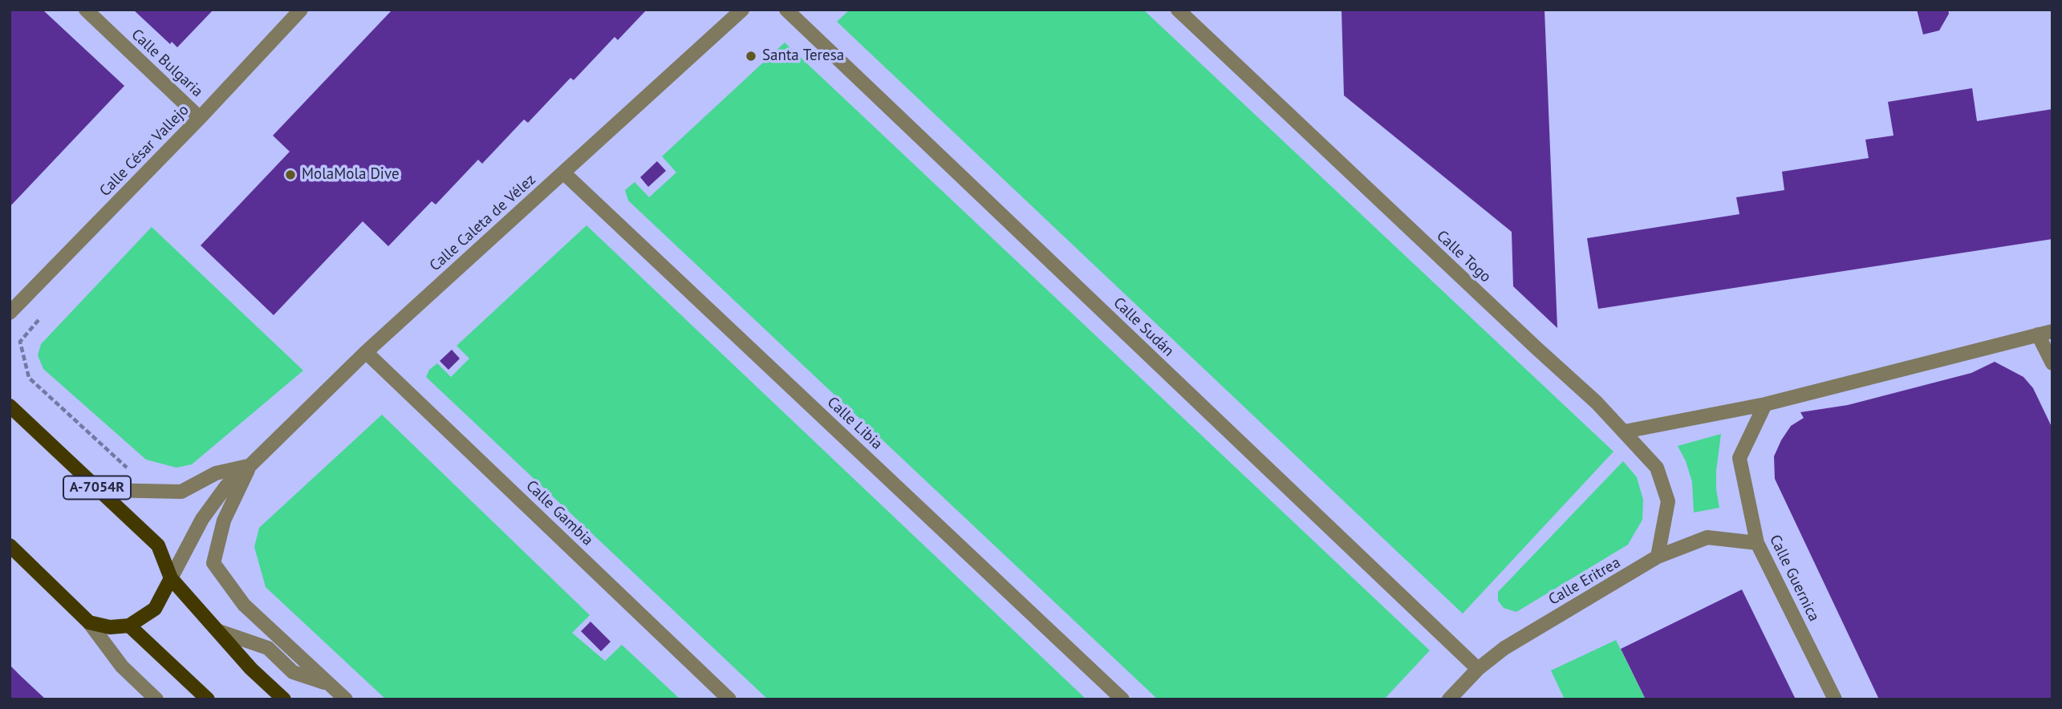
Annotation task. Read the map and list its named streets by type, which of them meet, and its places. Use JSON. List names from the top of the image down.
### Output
{
  "streets": {
    "main road": ["A-7054R"],
    "street": [
      "Calle Bulgaria",
      "Calle César Vallejo",
      "Calle Caleta de Vélez",
      "Calle Togo",
      "Calle Sudán",
      "Calle Libia",
      "Calle Gambia",
      "Calle Guernica",
      "Calle Eritrea"
    ]
  },
  "crossings": [
    ["Calle Bulgaria", "Calle César Vallejo"],
    ["Calle Caleta de Vélez", "Calle Libia"],
    ["Calle Caleta de Vélez", "A-7054R"],
    ["Calle Caleta de Vélez", "Calle Gambia"],
    ["Calle Togo", "Calle Eritrea"],
    ["Calle Sudán", "Calle Eritrea"],
    ["Calle Guernica", "Calle Eritrea"]
  ],
  "places": ["Santa Teresa", "MolaMola Dive"]
}
